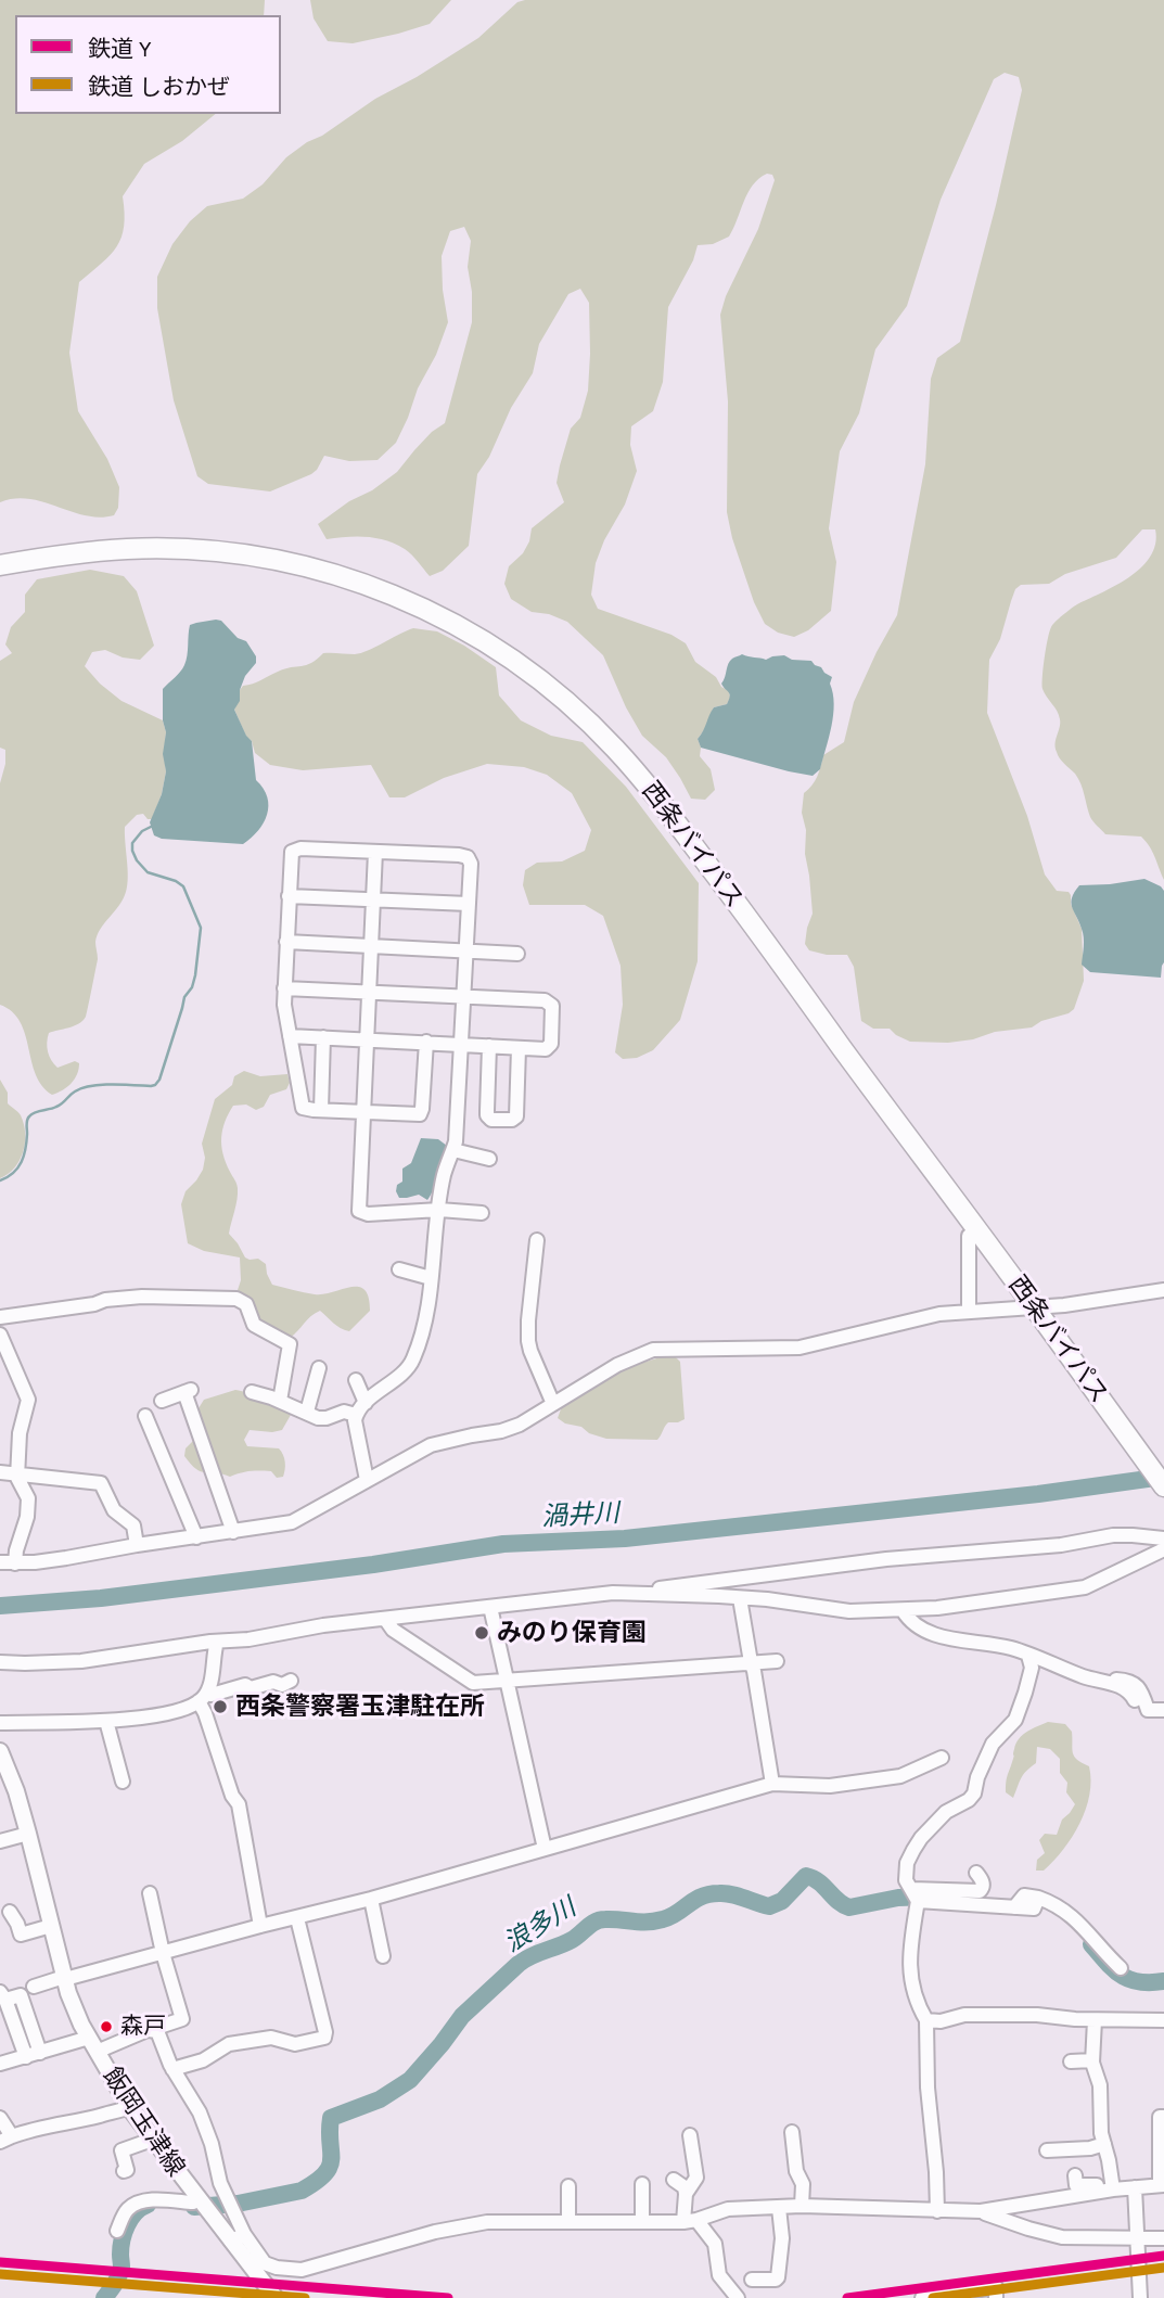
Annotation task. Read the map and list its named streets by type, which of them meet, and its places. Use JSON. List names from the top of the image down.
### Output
{
  "streets": {
    "highway": ["西条バイパス"],
    "main road": ["飯岡玉津線"]
  },
  "water": ["渦井川", "浪多川"],
  "places": ["みのり保育園", "西条警察署玉津駐在所", "森戸"],
  "lines": ["rail line Y", "rail line しおかぜ"],
  "legend": ["鉄道 Y", "鉄道 しおかぜ"]
}
